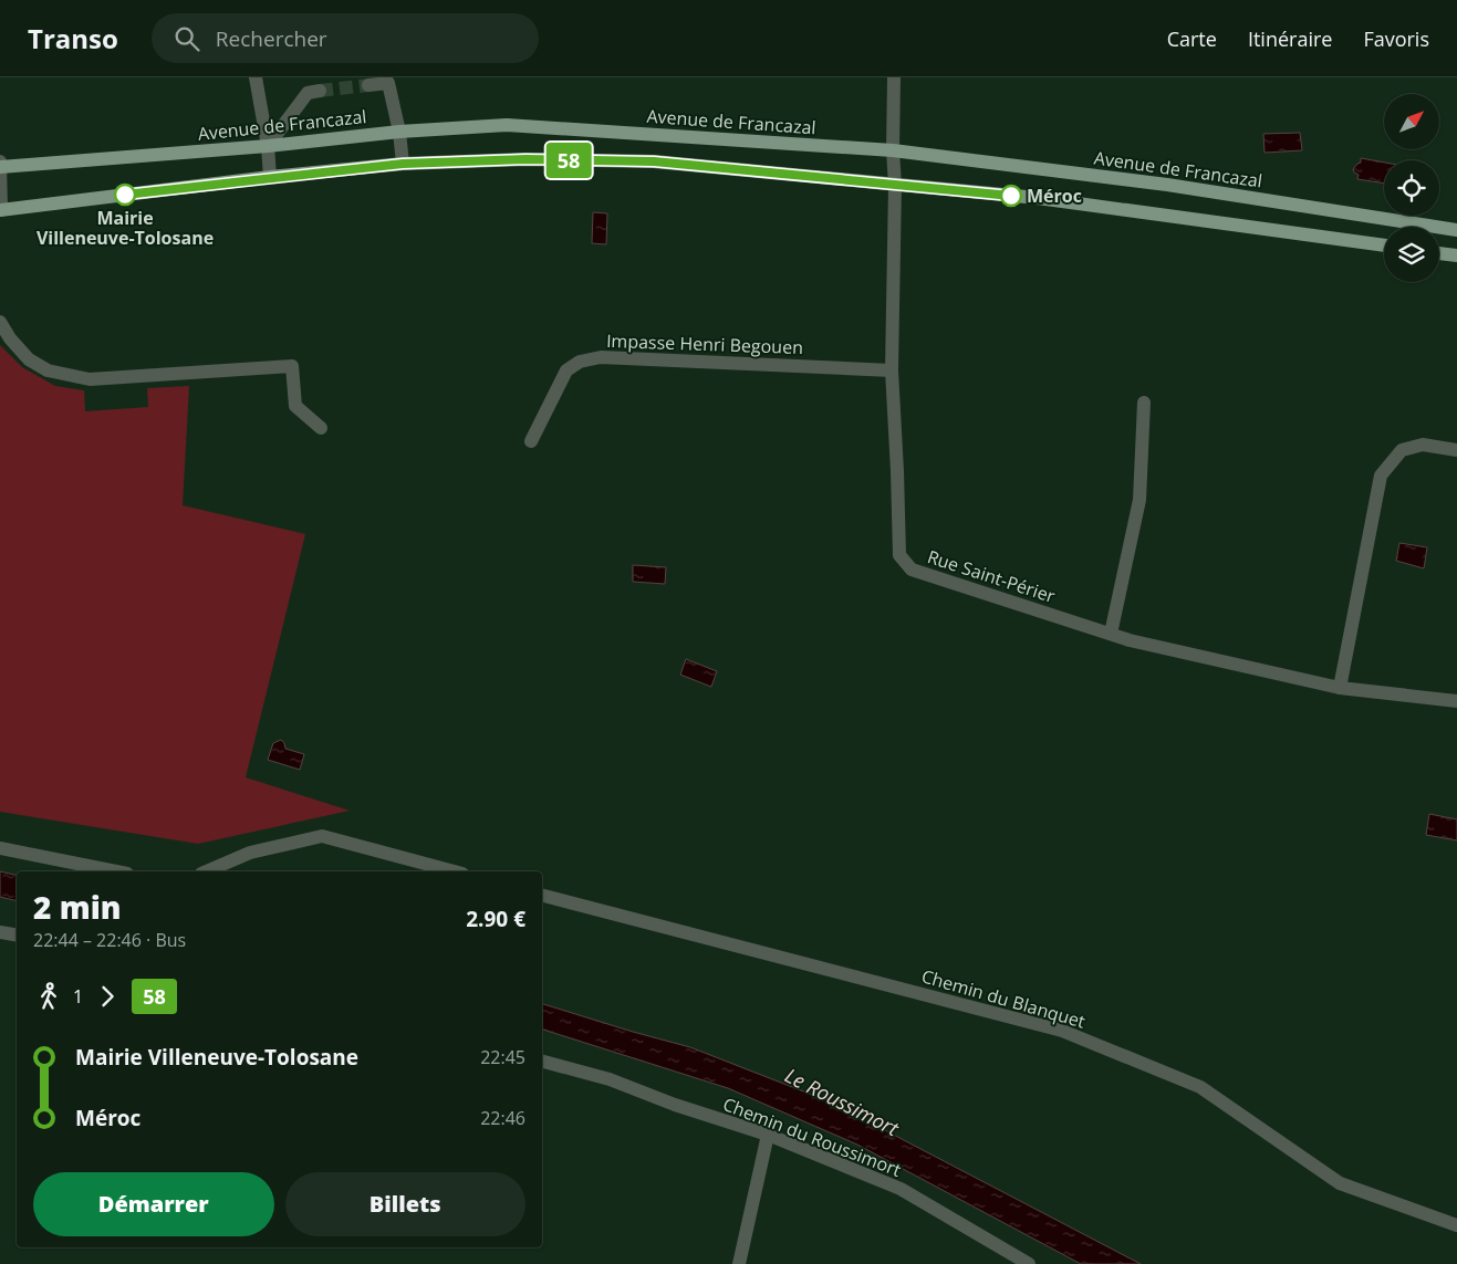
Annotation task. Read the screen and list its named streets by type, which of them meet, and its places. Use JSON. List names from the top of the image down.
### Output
{
  "streets": {
    "main road": ["Avenue de Francazal"],
    "street": [
      "Impasse Henri Begouen",
      "Rue Saint-Périer",
      "Chemin du Blanquet",
      "Chemin du Roussimort"
    ]
  },
  "crossings": [
    ["Avenue de Francazal", "Rue Saint-Périer"],
    ["Impasse Henri Begouen", "Rue Saint-Périer"]
  ],
  "water": ["Le Roussimort"],
  "places": ["Mairie Villeneuve-Tolosane", "Méroc"],
  "lines": ["bus line 58"],
  "north": "top right",
  "page": {
    "header": "Transo",
    "search": "Rechercher",
    "nav": ["Carte", "Itinéraire", "Favoris"],
    "on_map": "58",
    "heading": ["2 min", "22:44 – 22:46 · Bus", "2.90 €"],
    "legs": ["1", "58"],
    "list": [
      {
        "name": "Mairie Villeneuve-Tolosane",
        "value": "22:45"
      },
      {
        "name": "Méroc",
        "value": "22:46"
      }
    ],
    "buttons": ["Démarrer", "Billets"]
  }
}
